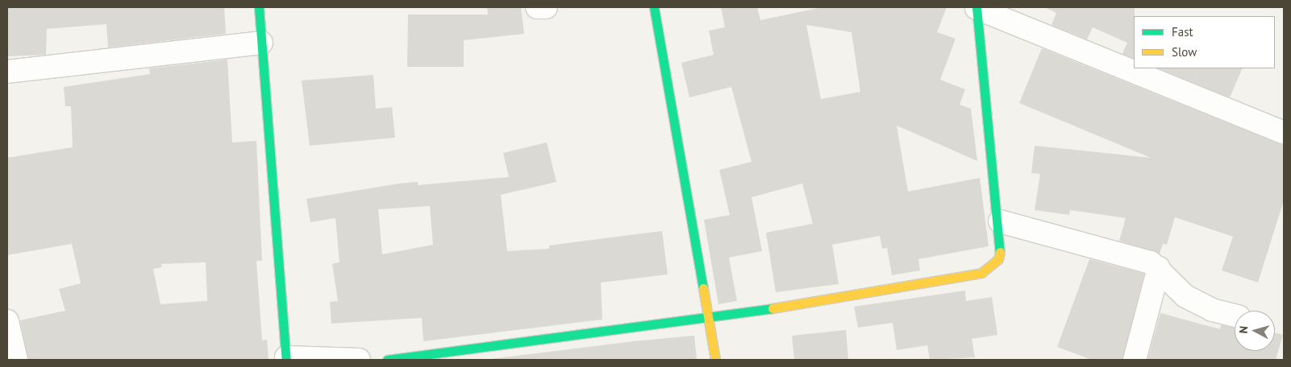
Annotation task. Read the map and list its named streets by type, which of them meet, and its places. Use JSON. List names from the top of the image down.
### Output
{
  "legend": ["Fast", "Slow"],
  "north": "left"
}
